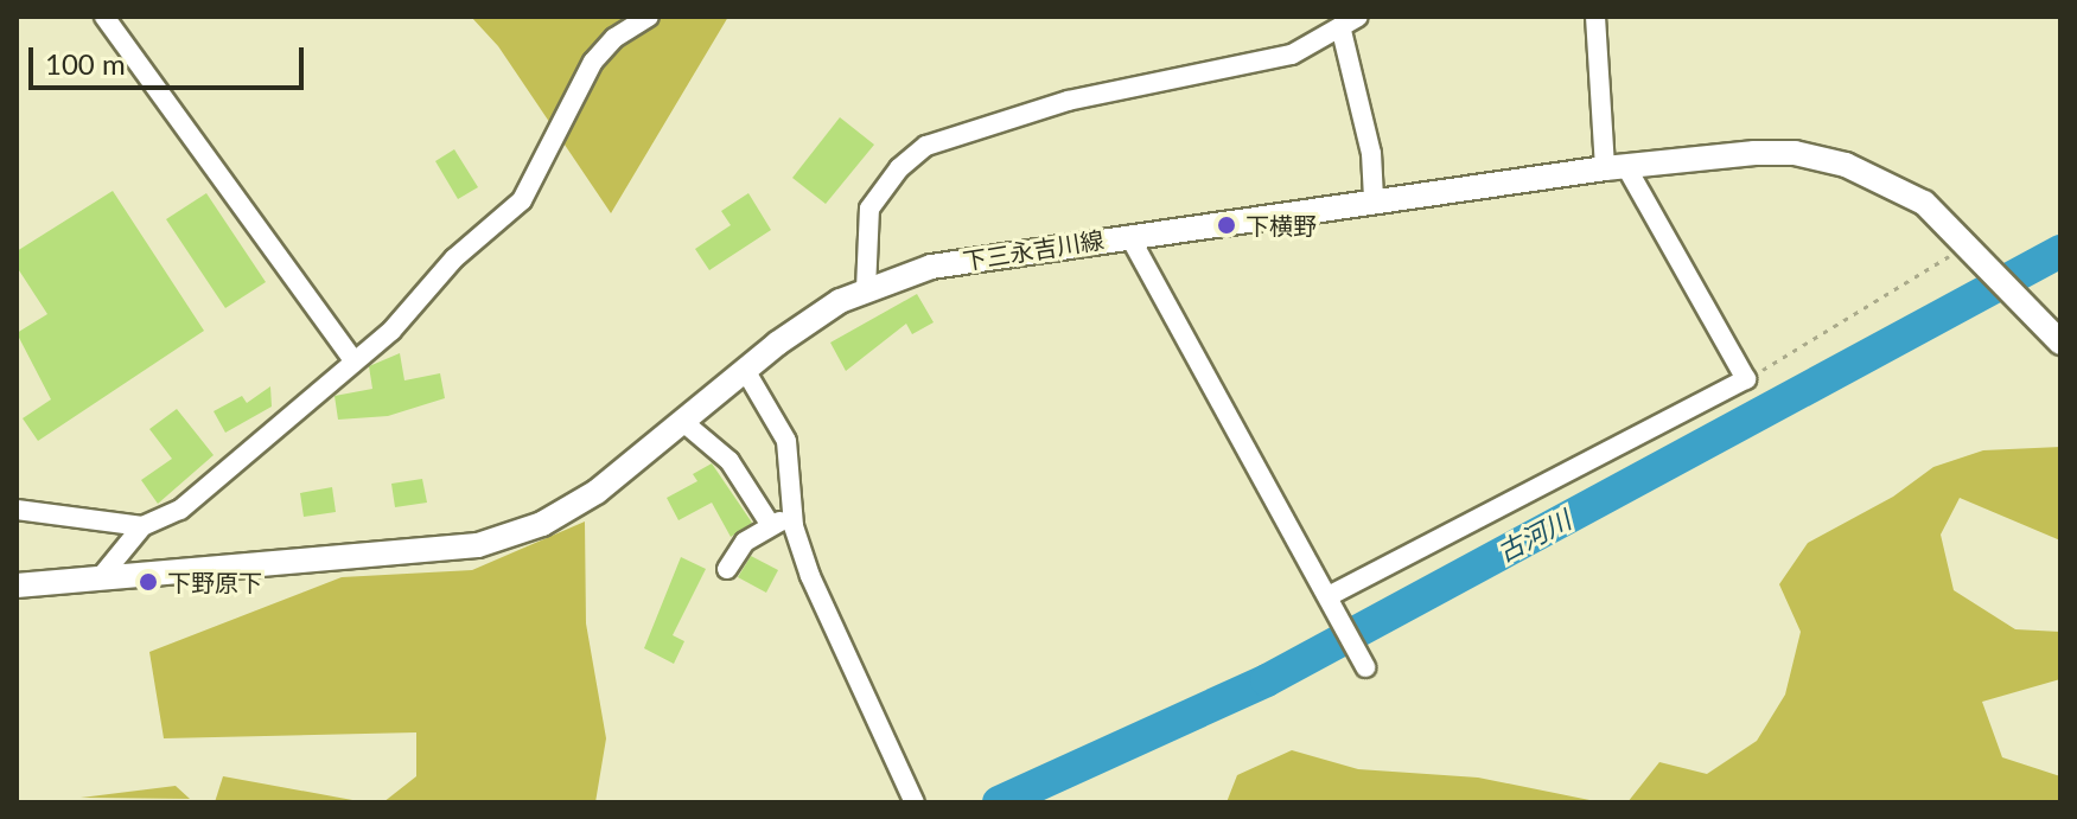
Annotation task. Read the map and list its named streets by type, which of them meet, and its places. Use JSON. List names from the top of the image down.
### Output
{
  "streets": {
    "main road": ["下三永吉川線"]
  },
  "water": ["古河川"],
  "places": ["下横野", "下野原下"],
  "scale_bar": "100 m"
}
